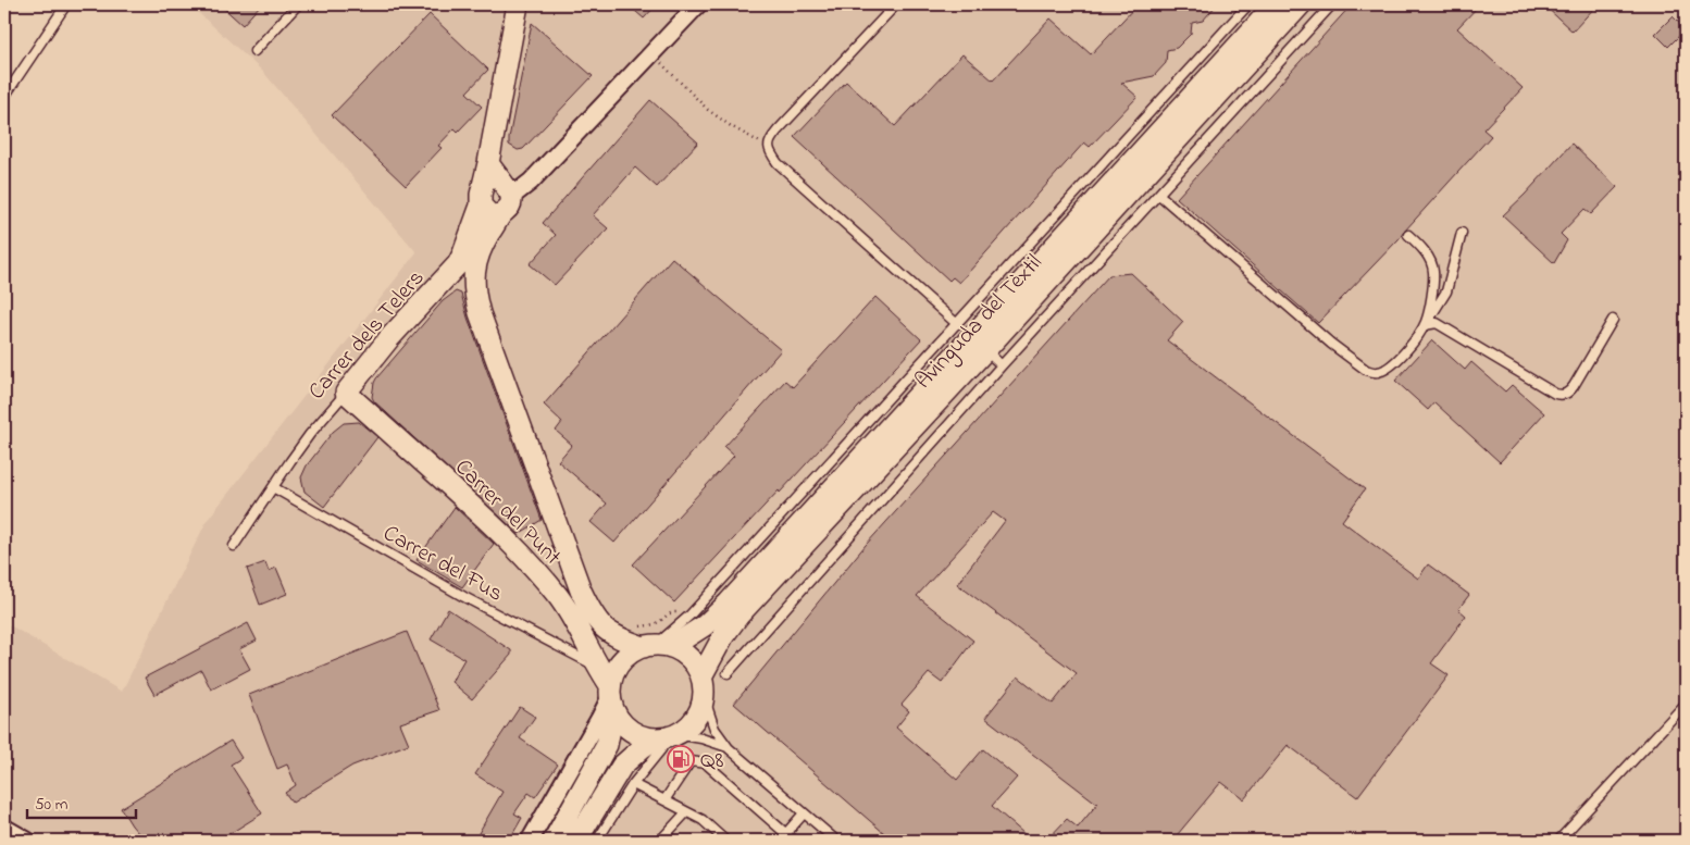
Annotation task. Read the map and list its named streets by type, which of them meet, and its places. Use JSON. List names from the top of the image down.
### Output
{
  "streets": {
    "street": ["Avinguda del Tèxtil", "Carrer dels Telers", "Carrer del Punt"],
    "lane": ["Carrer del Fus"]
  },
  "crossings": [
    ["Avinguda del Tèxtil", "Carrer del Punt"],
    ["Carrer dels Telers", "Carrer del Punt"],
    ["Carrer dels Telers", "Carrer del Fus"],
    ["Carrer del Punt", "Carrer del Fus"]
  ],
  "places": {
    "fuel station": ["Q8"]
  },
  "scale_bar": "50 m"
}
